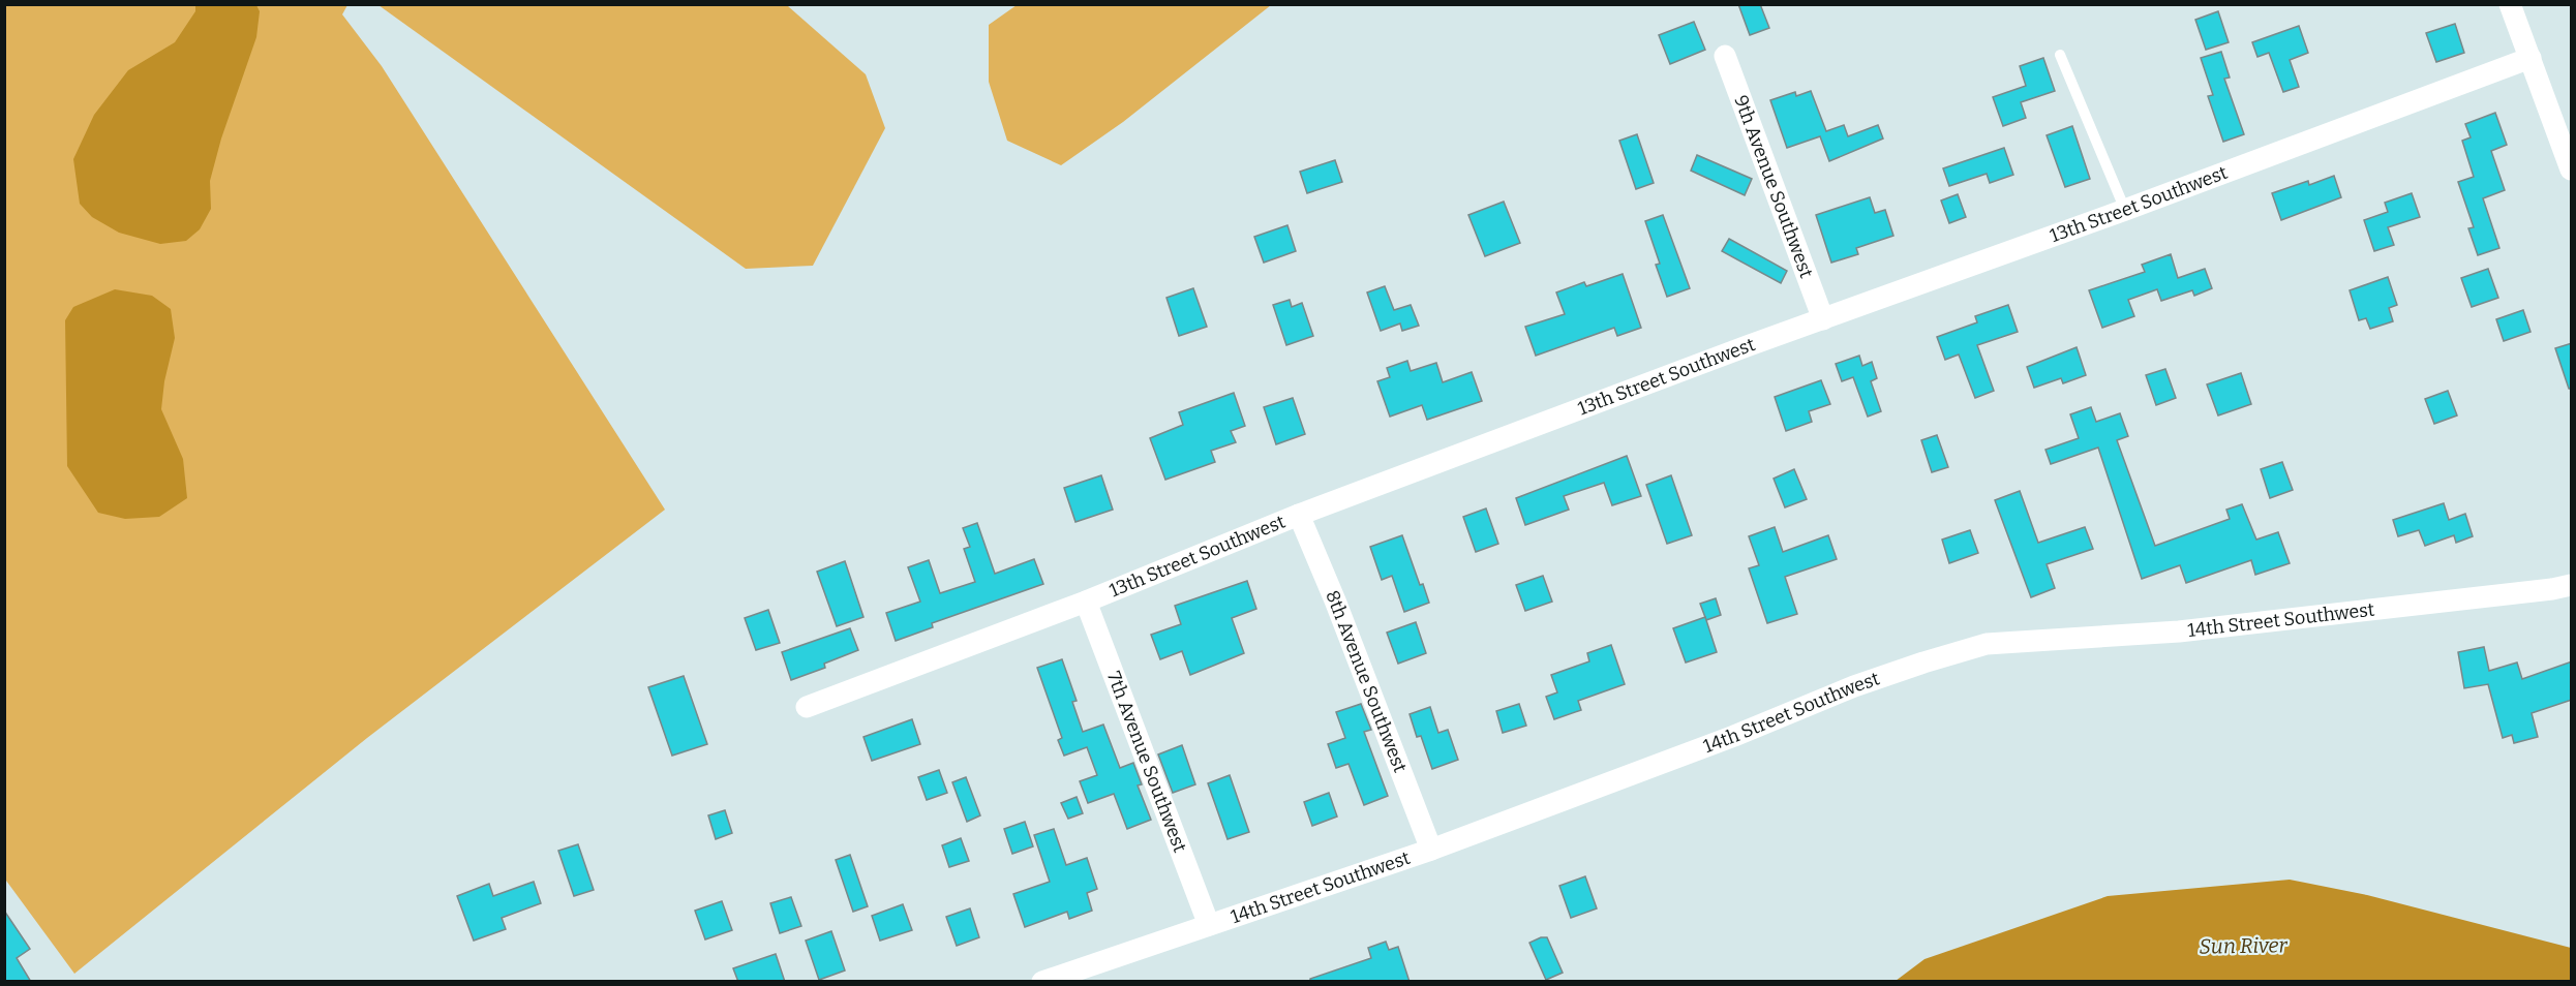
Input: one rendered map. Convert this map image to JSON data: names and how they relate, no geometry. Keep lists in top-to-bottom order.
{
  "streets": {
    "street": [
      "9th Avenue Southwest",
      "13th Street Southwest",
      "14th Street Southwest",
      "8th Avenue Southwest",
      "7th Avenue Southwest"
    ]
  },
  "crossings": [
    ["9th Avenue Southwest", "13th Street Southwest"],
    ["13th Street Southwest", "8th Avenue Southwest"],
    ["13th Street Southwest", "7th Avenue Southwest"],
    ["14th Street Southwest", "8th Avenue Southwest"],
    ["14th Street Southwest", "7th Avenue Southwest"]
  ],
  "water": ["Sun River"]
}
